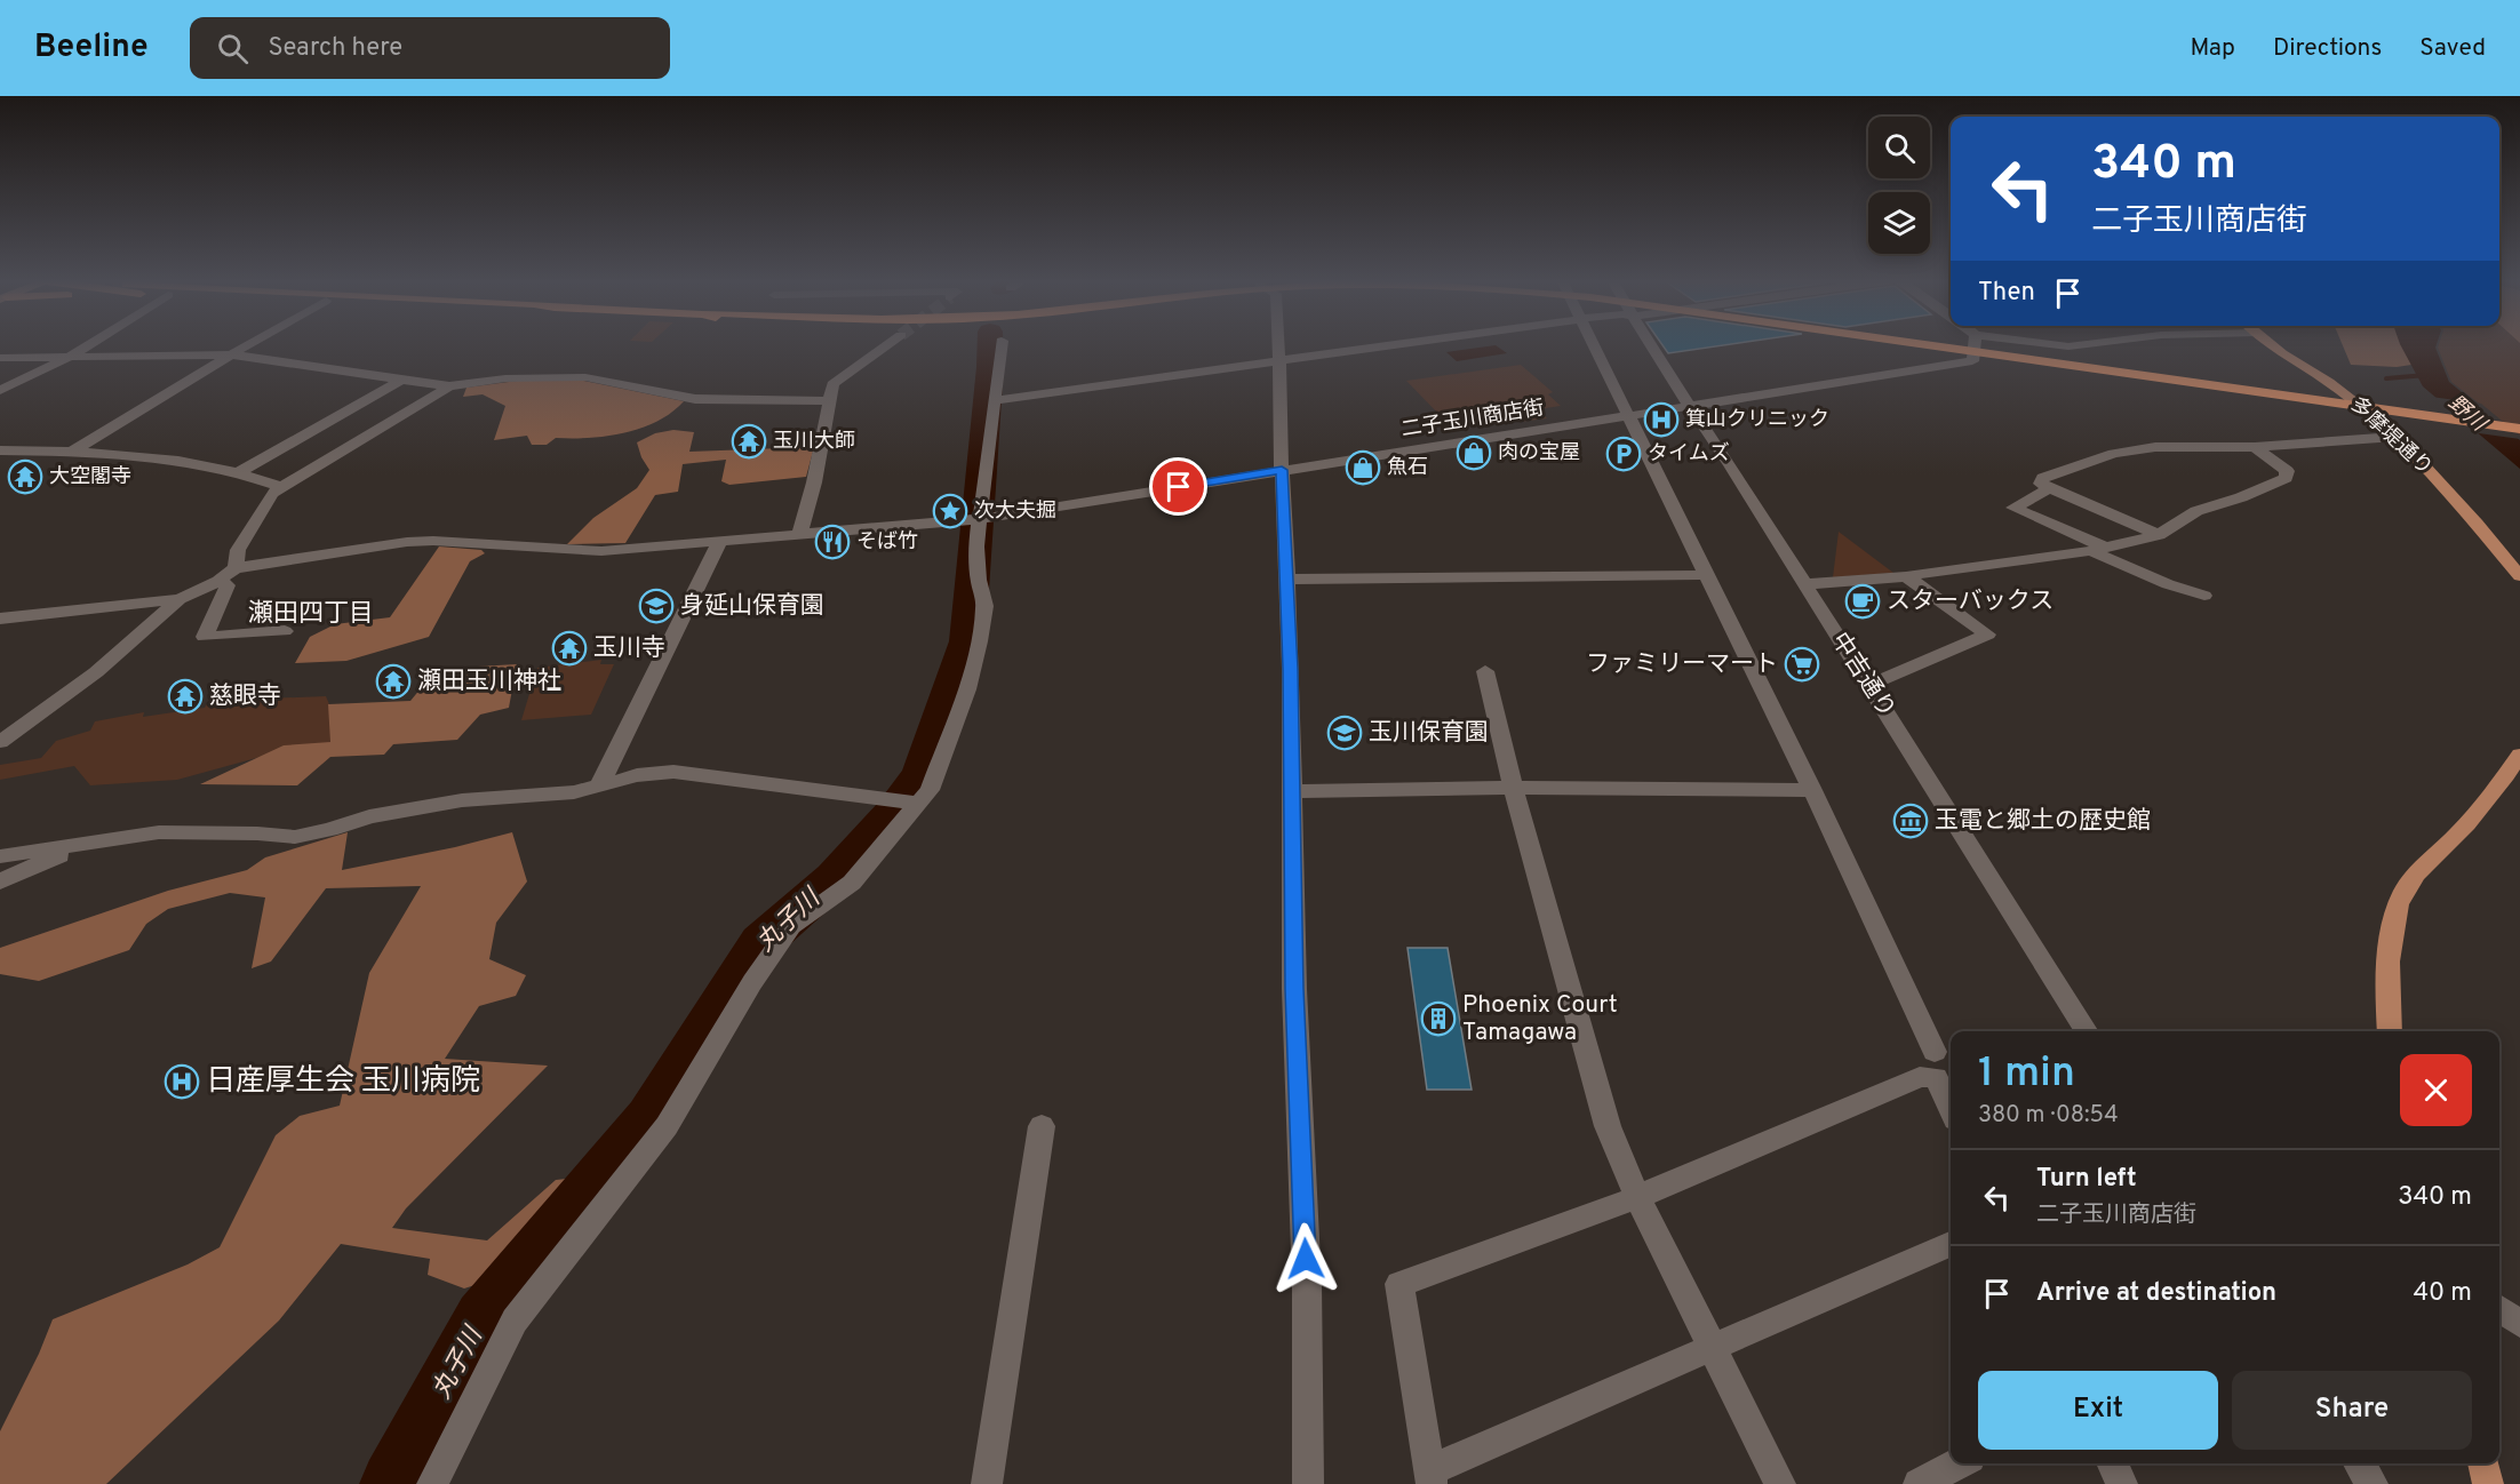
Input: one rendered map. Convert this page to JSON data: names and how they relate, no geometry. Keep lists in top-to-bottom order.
{
  "streets": {
    "main road": ["多摩堤通り"],
    "street": ["二子玉川商店街", "中吉通り"]
  },
  "crossings": [
    ["二子玉川商店街", "中吉通り"]
  ],
  "districts": ["瀬田四丁目"],
  "water": ["野川", "丸子川"],
  "places": {
    "hospital": ["箕山クリニック", "日産厚生会 玉川病院"],
    "temple": [
      "玉川大師",
      "大空閣寺",
      "玉川寺",
      "瀬田玉川神社",
      "慈眼寺"
    ],
    "shop": ["肉の宝屋", "魚石"],
    "parking": ["タイムズ"],
    "place": ["次大夫掘"],
    "restaurant": ["そば竹"],
    "cafe": ["スターバックス"],
    "school or university": ["身延山保育園", "玉川保育園"],
    "supermarket": ["ファミリーマート"],
    "museum": ["玉電と郷土の歴史館"],
    "building": ["Phoenix Court Tamagawa"]
  },
  "page": {
    "header": "Beeline",
    "search": "Search here",
    "nav": ["Map", "Directions", "Saved"],
    "turn": ["340 m", "二子玉川商店街"],
    "then": "Then",
    "heading": ["1 min", "380 m · 08:54"],
    "list": [
      {
        "name": "Turn left",
        "note": "二子玉川商店街",
        "value": "340 m"
      },
      {
        "name": "Arrive at destination",
        "value": "40 m"
      }
    ],
    "buttons": ["Exit", "Share"]
  }
}
